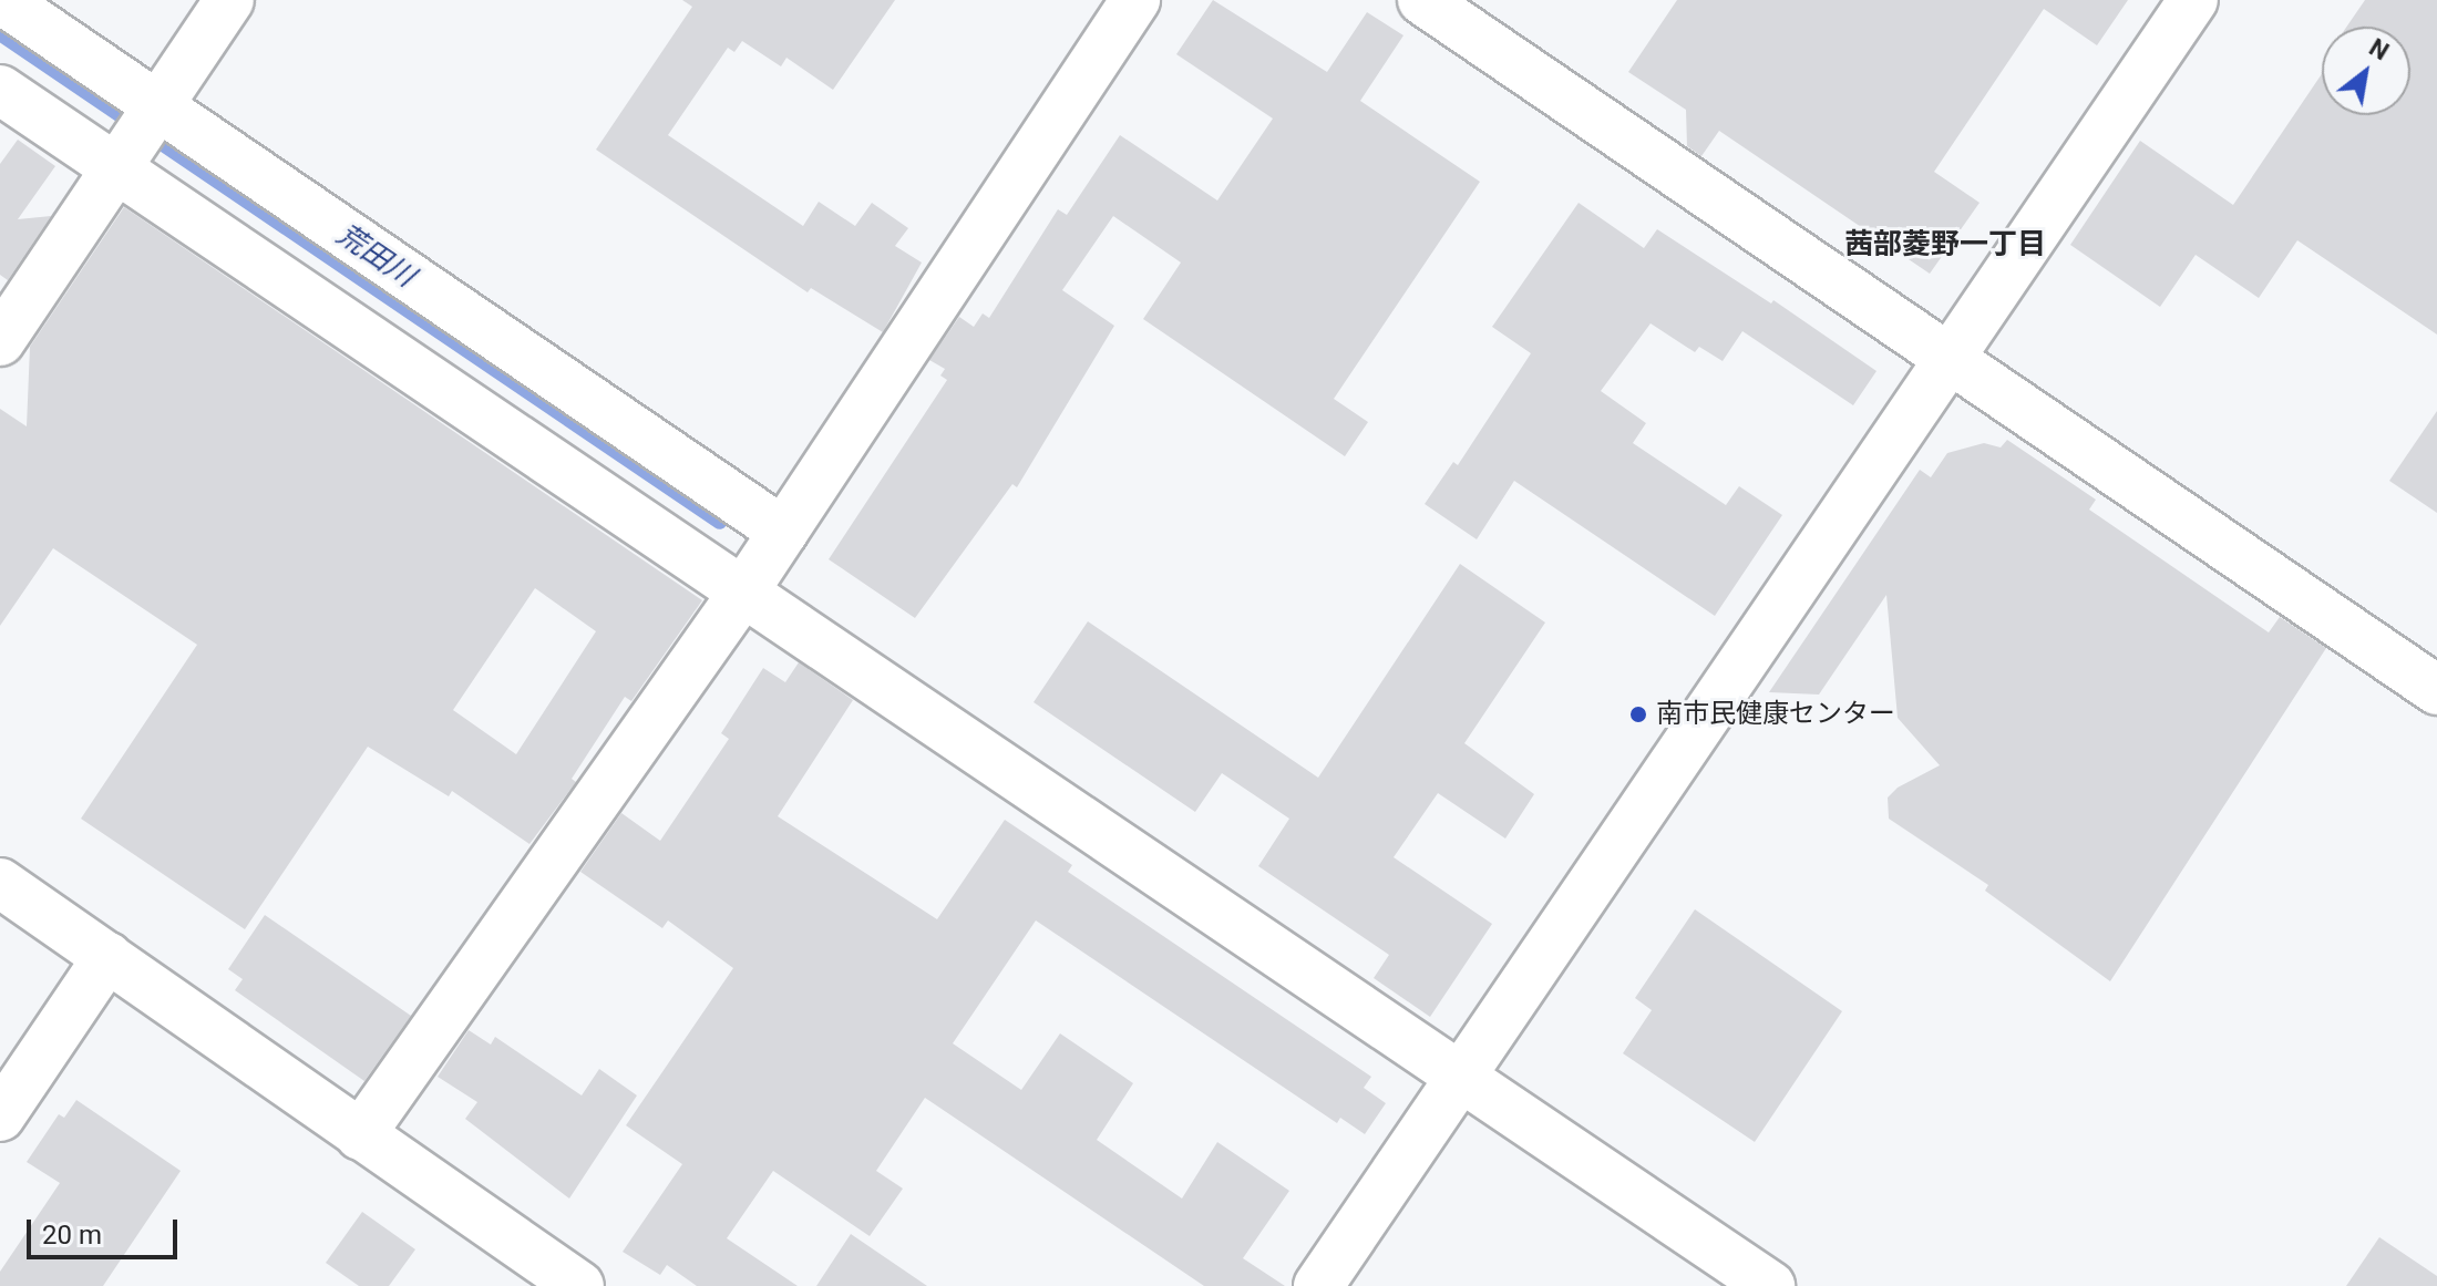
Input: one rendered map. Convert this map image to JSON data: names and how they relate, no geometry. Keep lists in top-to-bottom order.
{
  "districts": ["茜部菱野一丁目"],
  "water": ["荒田川"],
  "places": ["南市民健康センター"],
  "scale_bar": "20 m",
  "north": "top right"
}
